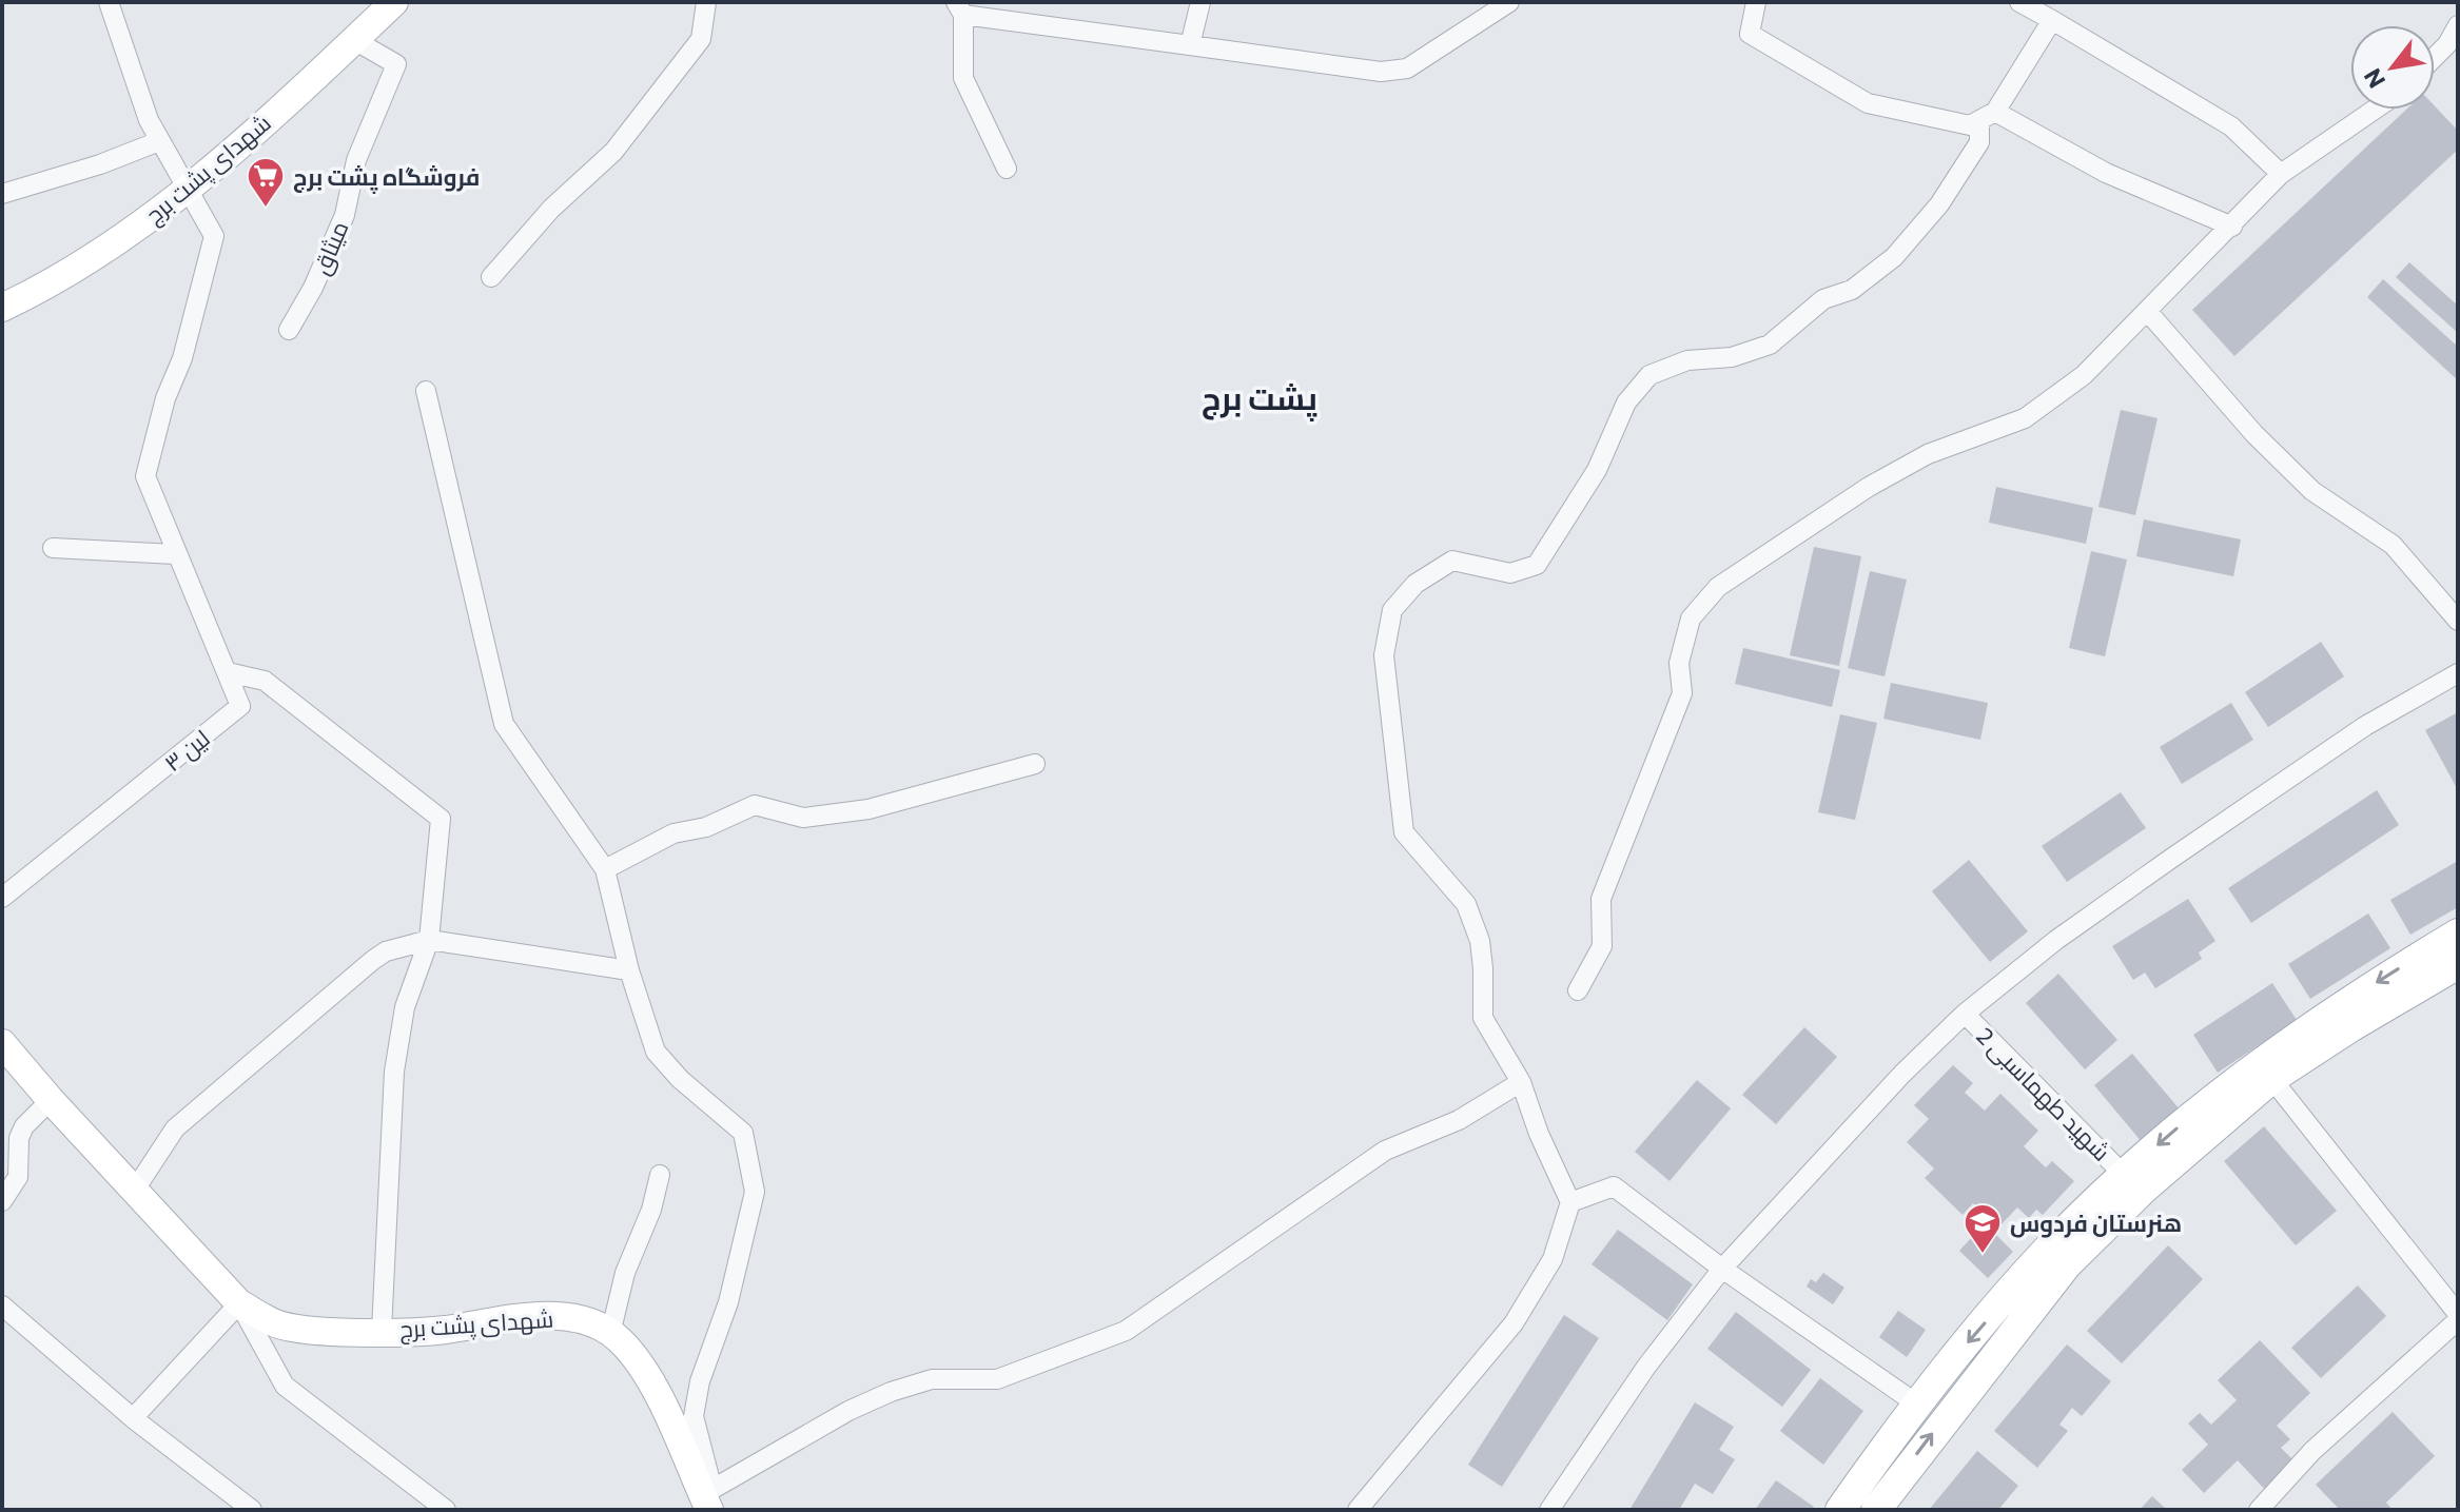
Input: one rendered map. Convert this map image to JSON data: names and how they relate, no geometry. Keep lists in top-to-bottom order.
{
  "streets": {
    "street": [
      "شهدای پشت برج",
      "میثاق",
      "لین ۳",
      "شهید طهماسبی 2"
    ]
  },
  "crossings": [
    ["شهدای پشت برج", "میثاق"],
    ["شهدای پشت برج", "لین ۳"]
  ],
  "districts": ["پشت برج"],
  "places": {
    "supermarket": ["فروشگاه پشت برج"],
    "school or university": ["هنرستان فردوس"]
  },
  "north": "bottom left"
}
